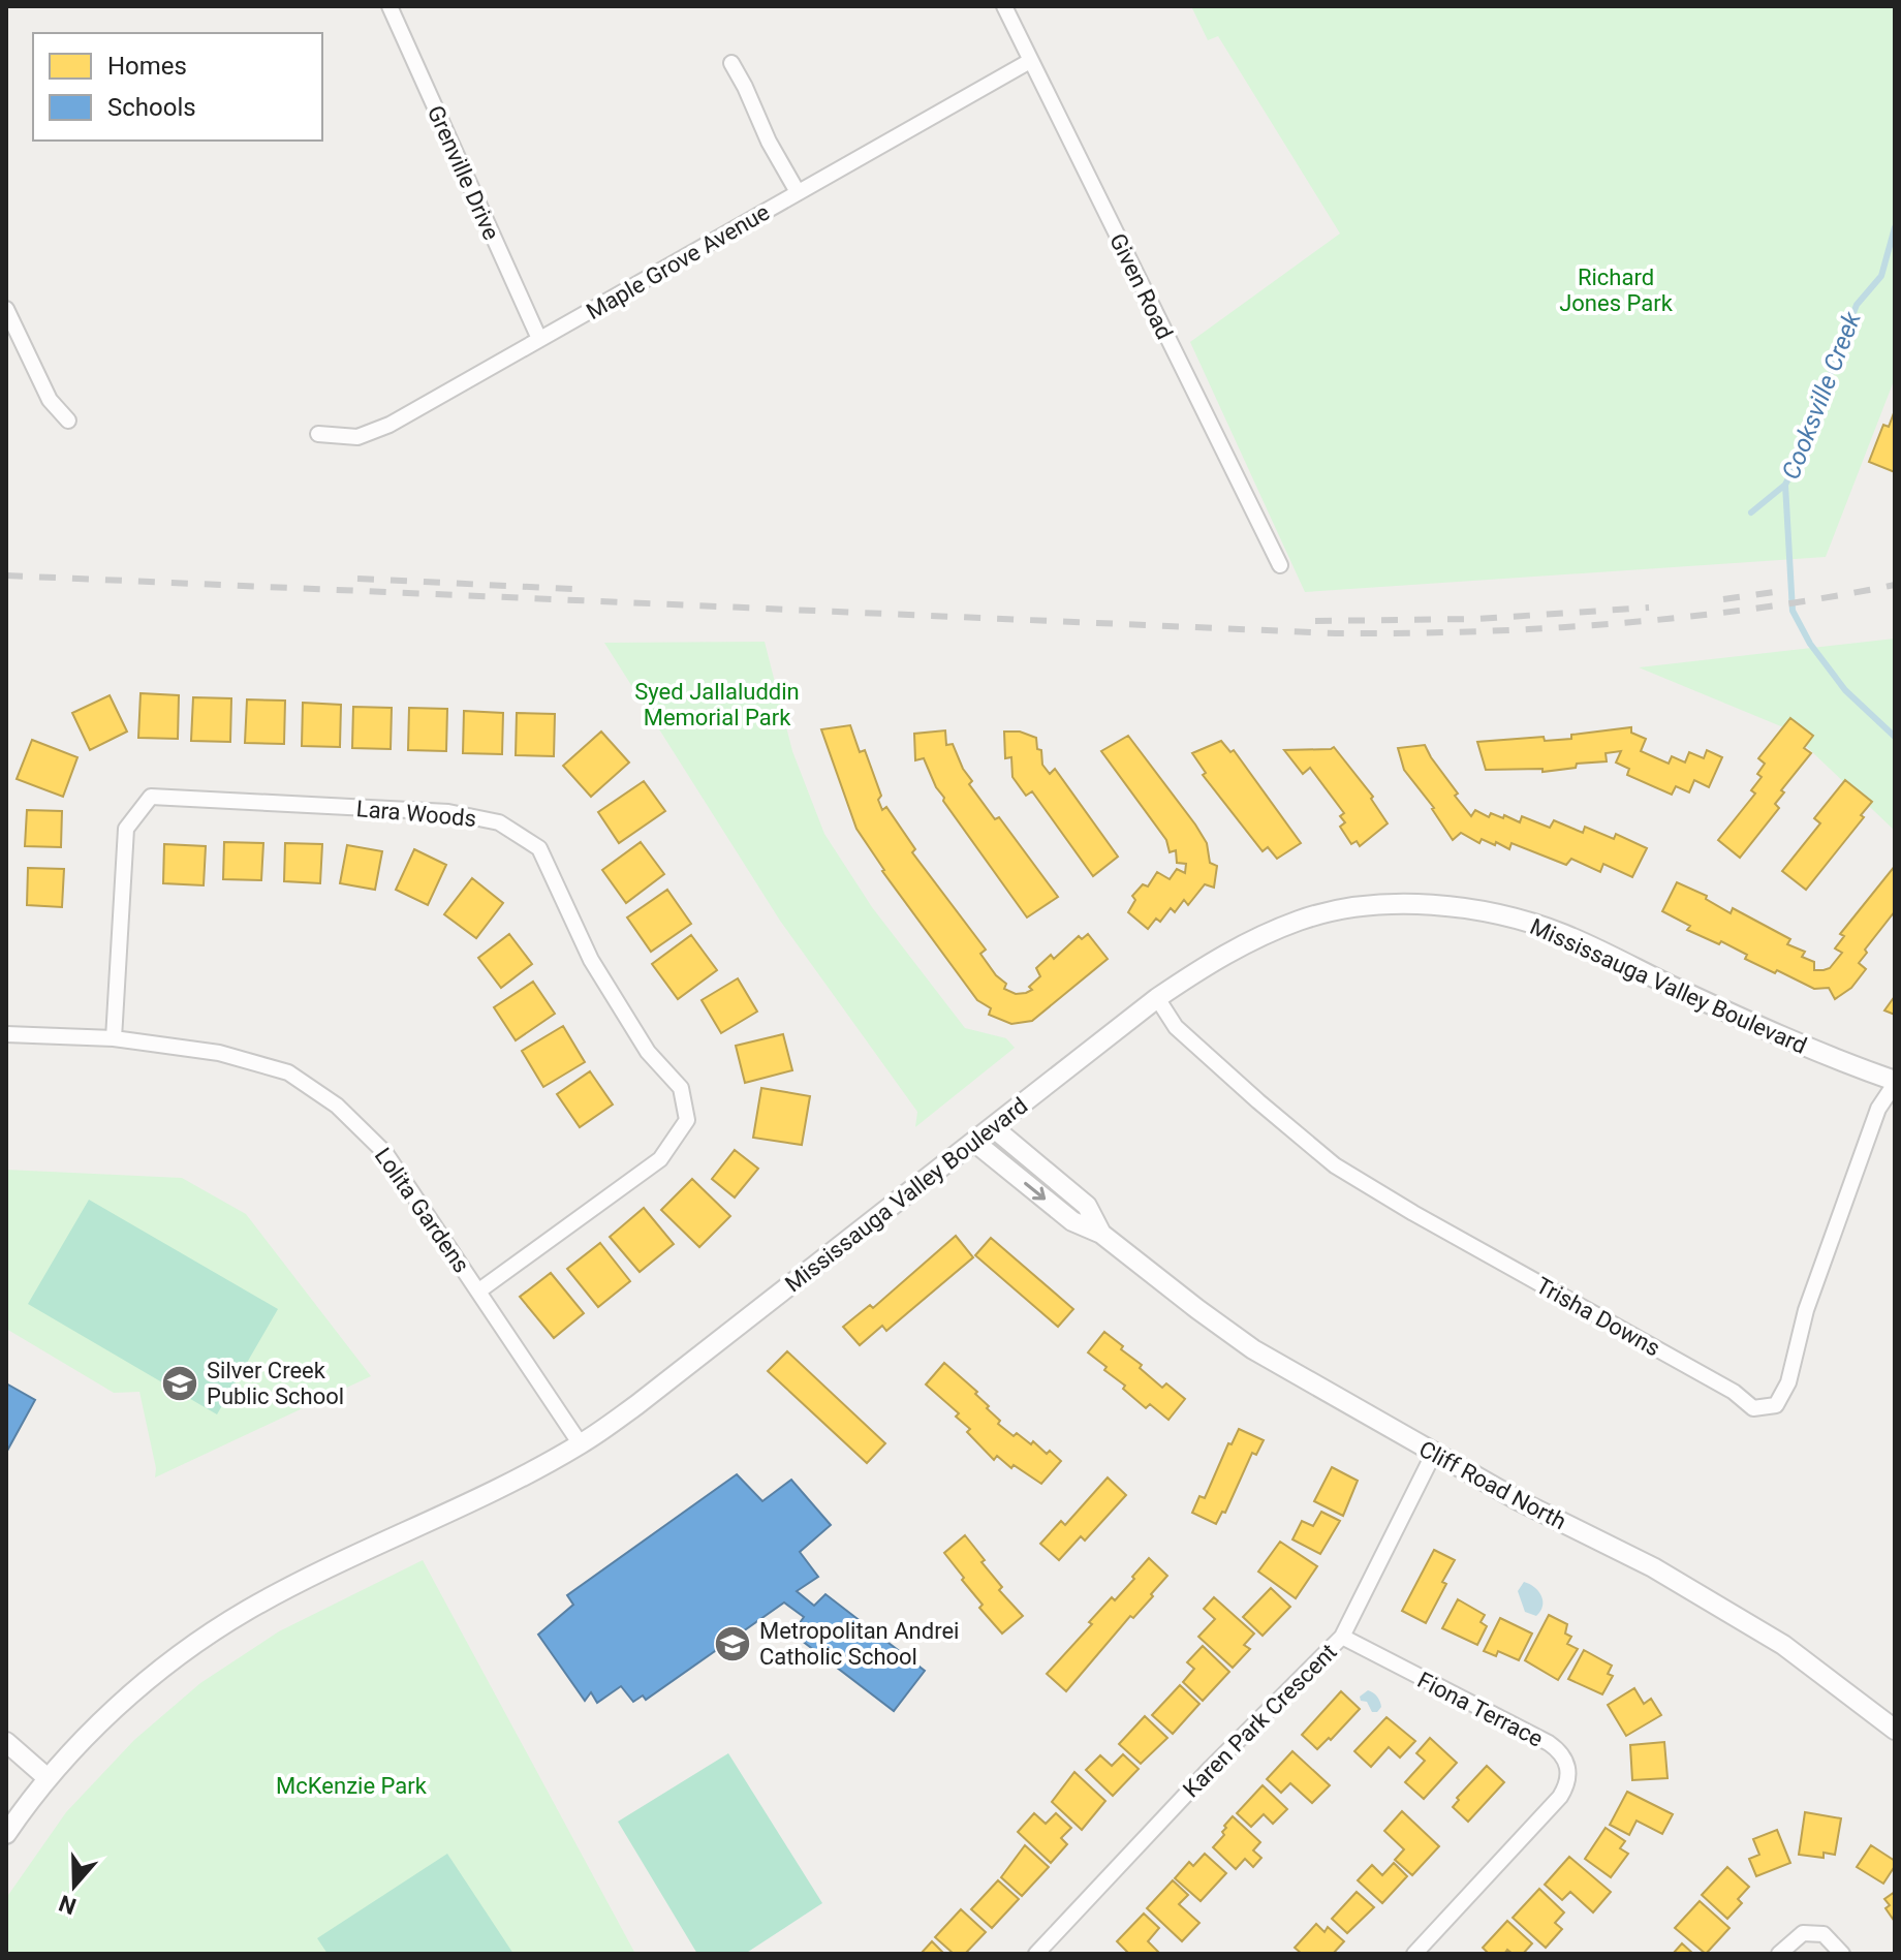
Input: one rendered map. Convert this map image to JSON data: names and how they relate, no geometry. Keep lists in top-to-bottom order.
{
  "streets": {
    "street": [
      "Grenville Drive",
      "Maple Grove Avenue",
      "Given Road",
      "Lara Woods",
      "Mississauga Valley Boulevard",
      "Lolita Gardens",
      "Trisha Downs",
      "Cliff Road North",
      "Fiona Terrace",
      "Karen Park Crescent"
    ]
  },
  "crossings": [
    ["Grenville Drive", "Maple Grove Avenue"],
    ["Maple Grove Avenue", "Given Road"],
    ["Lara Woods", "Lolita Gardens"],
    ["Mississauga Valley Boulevard", "Lolita Gardens"],
    ["Mississauga Valley Boulevard", "Trisha Downs"],
    ["Mississauga Valley Boulevard", "Cliff Road North"],
    ["Cliff Road North", "Karen Park Crescent"],
    ["Fiona Terrace", "Karen Park Crescent"]
  ],
  "water": ["Cooksville Creek"],
  "parks": ["Richard Jones Park", "Syed Jallaluddin Memorial Park", "McKenzie Park"],
  "places": {
    "school or university": ["Silver Creek Public School", "Metropolitan Andrei Catholic School"]
  },
  "legend": ["Homes", "Schools"],
  "north": "bottom"
}
